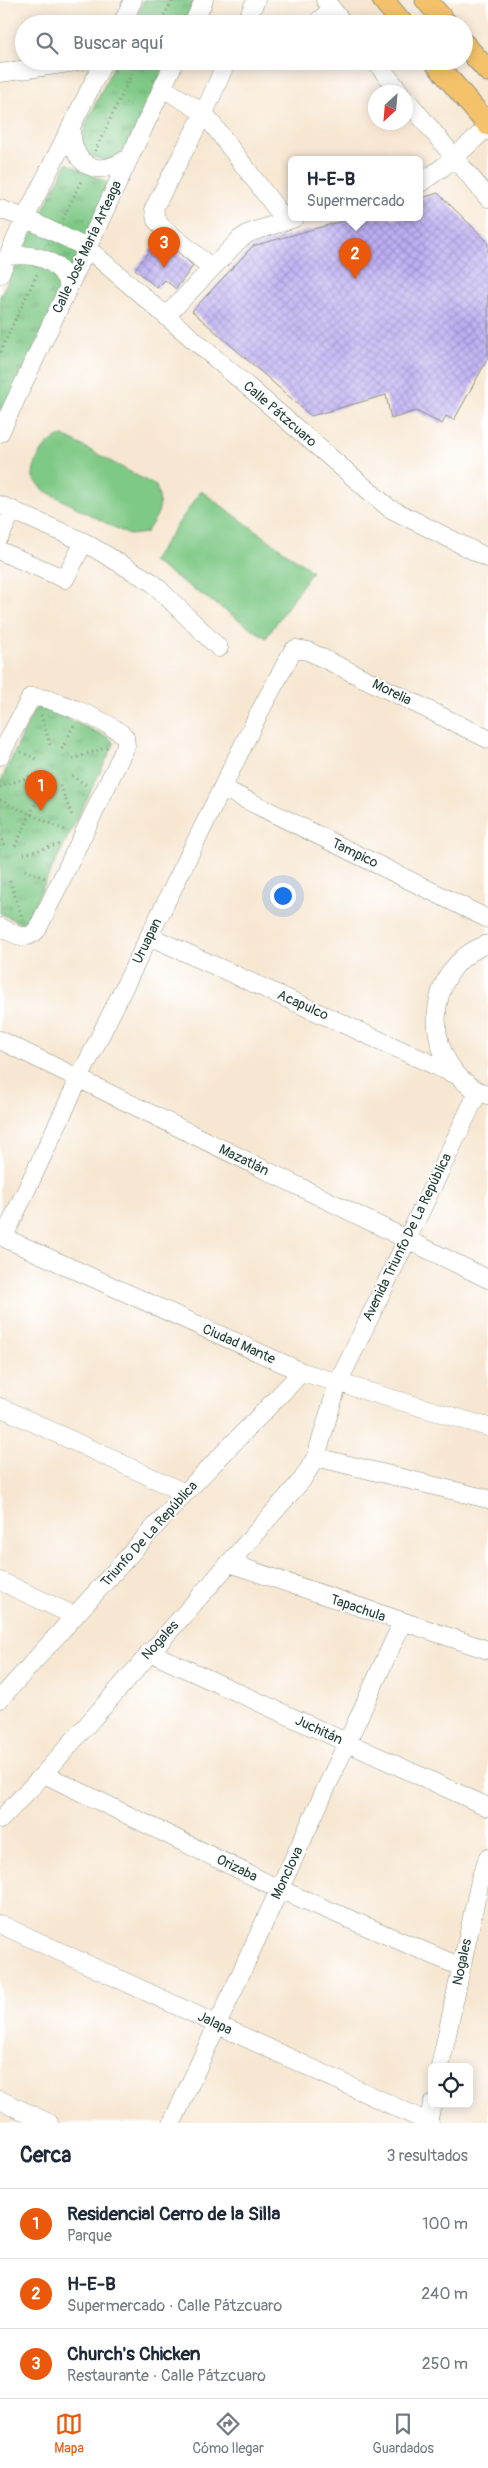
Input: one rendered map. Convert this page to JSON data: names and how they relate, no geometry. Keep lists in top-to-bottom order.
{
  "streets": {
    "street": [
      "Calle José María Arteaga",
      "Calle Pátzcuaro",
      "Morelia",
      "Tampico",
      "Uruapan",
      "Acapulco",
      "Mazatlán",
      "Avenida Triunfo De La República",
      "Ciudad Mante",
      "Triunfo De La República",
      "Tapachula",
      "Nogales",
      "Juchitán",
      "Orizaba",
      "Monclova",
      "Jalapa"
    ]
  },
  "crossings": [
    ["Calle José María Arteaga", "Calle Pátzcuaro"],
    ["Morelia", "Uruapan"],
    ["Tampico", "Uruapan"],
    ["Uruapan", "Acapulco"],
    ["Uruapan", "Mazatlán"],
    ["Uruapan", "Ciudad Mante"],
    ["Mazatlán", "Avenida Triunfo De La República"],
    ["Avenida Triunfo De La República", "Ciudad Mante"],
    ["Avenida Triunfo De La República", "Nogales"],
    ["Ciudad Mante", "Triunfo De La República"],
    ["Ciudad Mante", "Nogales"],
    ["Tapachula", "Nogales"],
    ["Tapachula", "Monclova"],
    ["Nogales", "Juchitán"],
    ["Nogales", "Orizaba"],
    ["Juchitán", "Monclova"],
    ["Orizaba", "Monclova"],
    ["Monclova", "Jalapa"]
  ],
  "north": "bottom left",
  "page": {
    "search": "Buscar aquí",
    "popup": ["H-E-B", "Supermercado"],
    "pins": ["3", "2", "1"],
    "heading": ["Cerca", "3 resultados"],
    "list": [
      {
        "mark": "1",
        "name": "Residencial Cerro de la Silla",
        "note": "Parque",
        "value": "100 m"
      },
      {
        "mark": "2",
        "name": "H-E-B",
        "note": "Supermercado · Calle Pátzcuaro",
        "value": "240 m"
      },
      {
        "mark": "3",
        "name": "Church's Chicken",
        "note": "Restaurante · Calle Pátzcuaro",
        "value": "250 m"
      }
    ],
    "nav": ["Mapa", "Cómo llegar", "Guardados"]
  }
}
